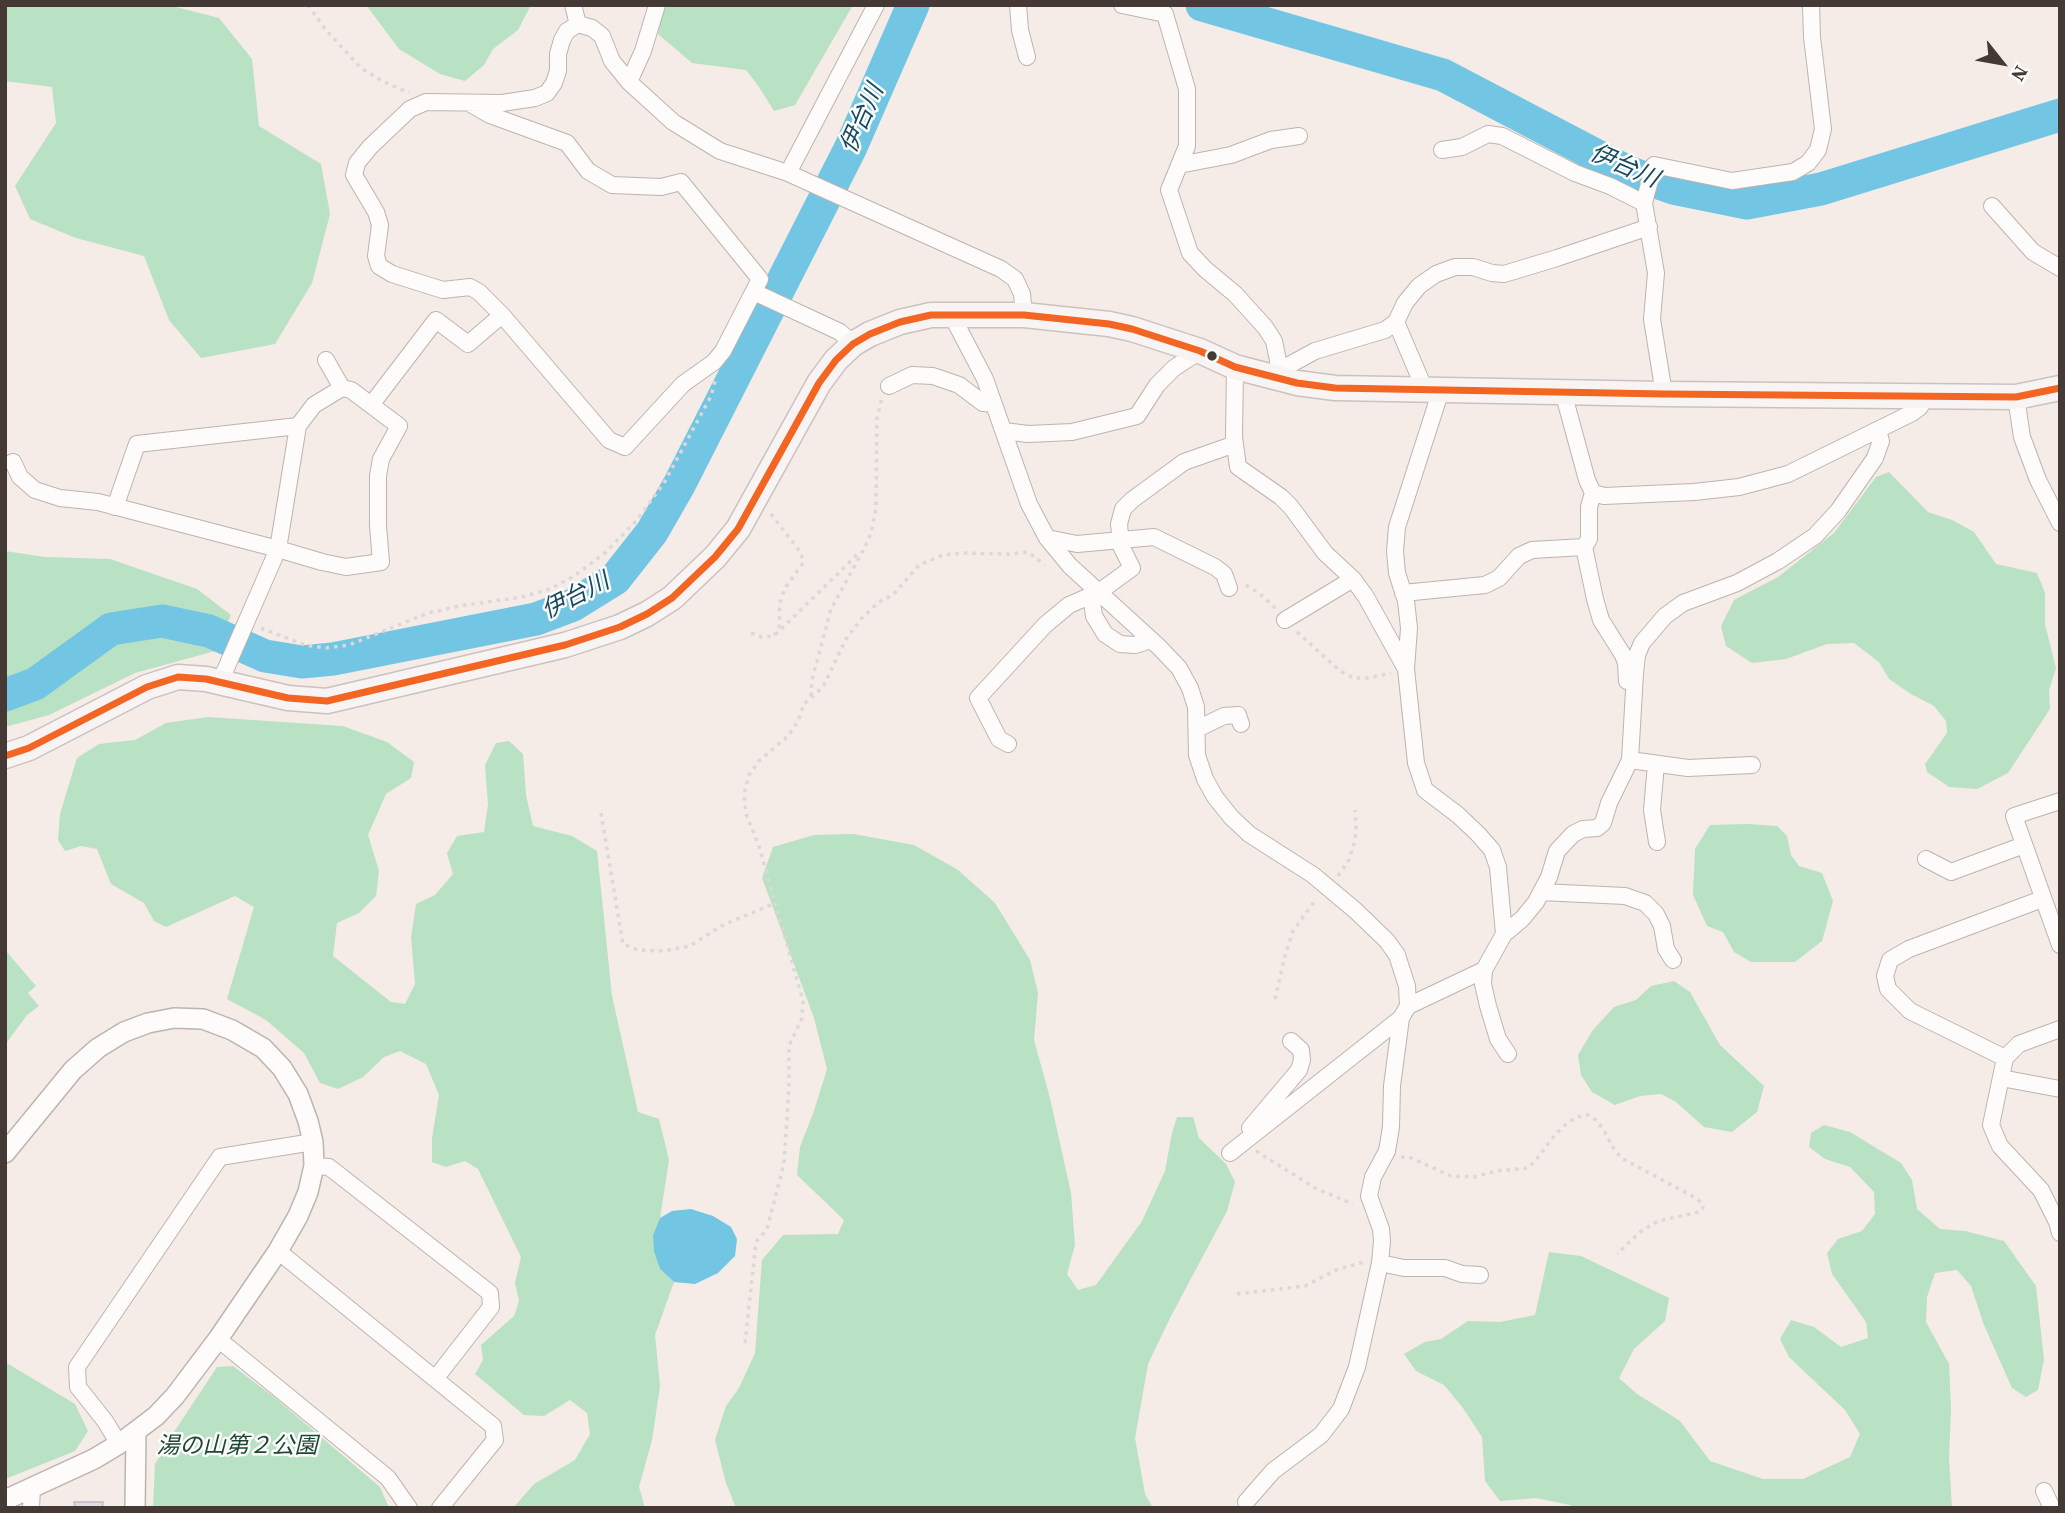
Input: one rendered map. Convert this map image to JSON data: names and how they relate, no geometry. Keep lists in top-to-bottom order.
{
  "water": ["伊台川"],
  "parks": ["湯の山第２公園"],
  "north": "bottom right"
}
